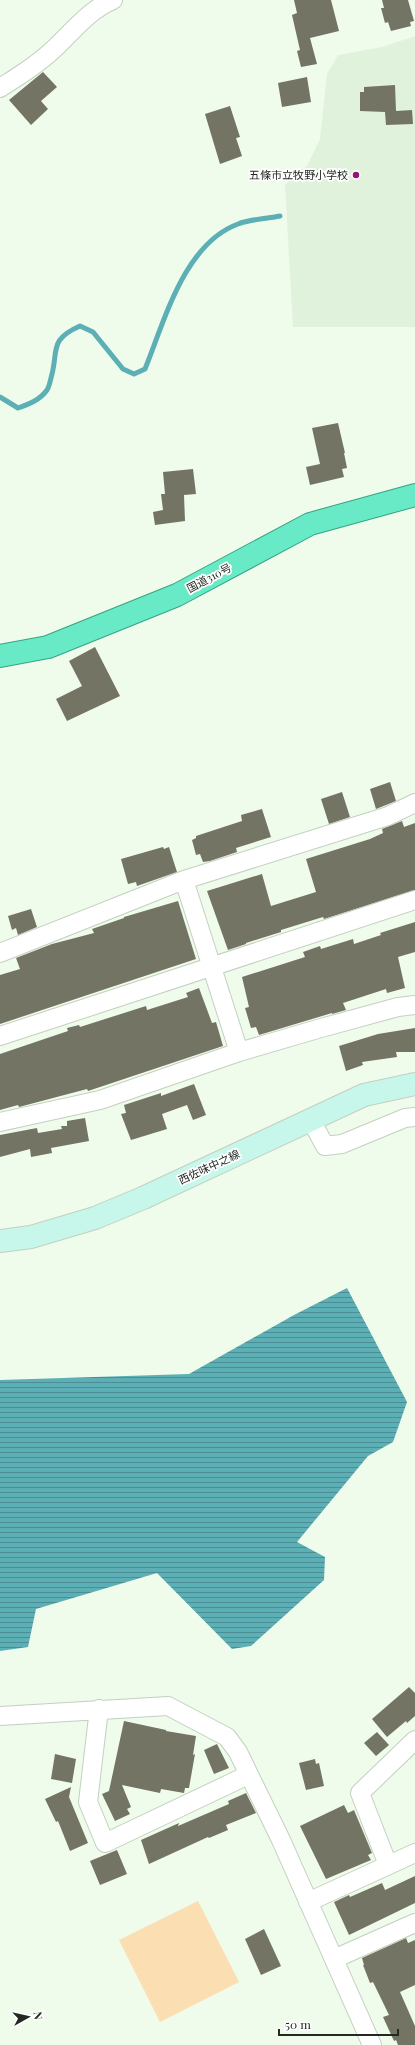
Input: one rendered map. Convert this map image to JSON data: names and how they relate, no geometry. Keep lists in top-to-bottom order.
{
  "streets": {
    "highway": ["国道310号"],
    "main road": ["西佐味中之線"]
  },
  "places": ["五條市立牧野小学校"],
  "scale_bar": "50 m",
  "north": "right"
}
